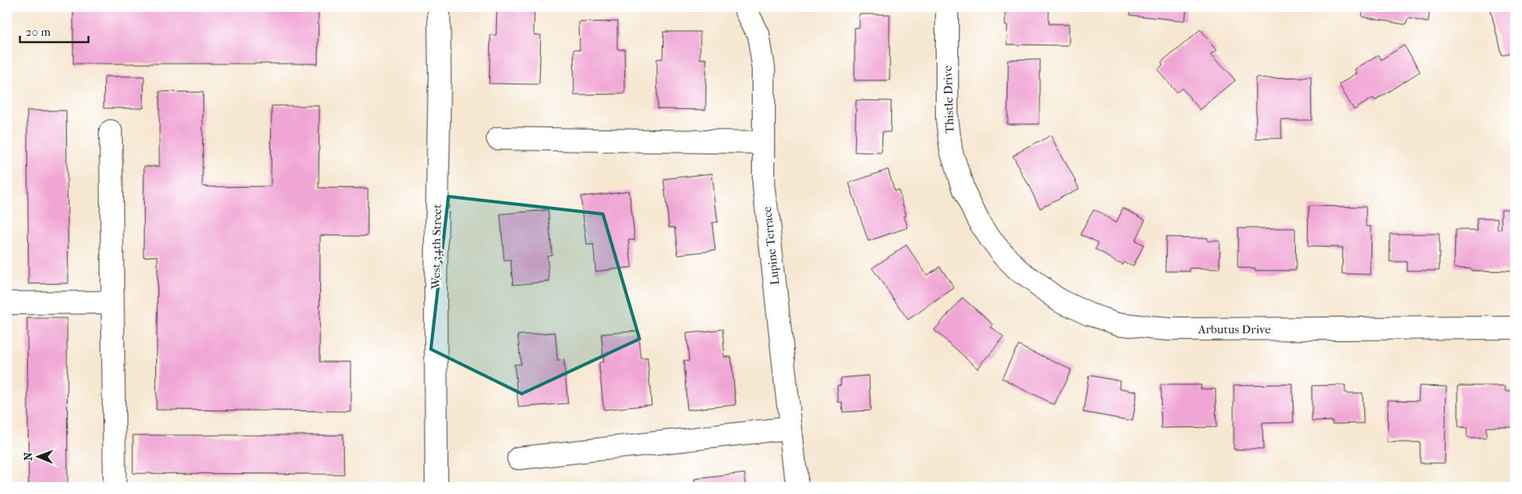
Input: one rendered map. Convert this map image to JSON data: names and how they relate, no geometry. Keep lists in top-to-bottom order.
{
  "streets": {
    "street": [
      "Thistle Drive",
      "Lupine Terrace",
      "West 34th Street",
      "Arbutus Drive"
    ]
  },
  "crossings": [
    ["Thistle Drive", "Arbutus Drive"]
  ],
  "scale_bar": "20 m",
  "north": "left"
}
